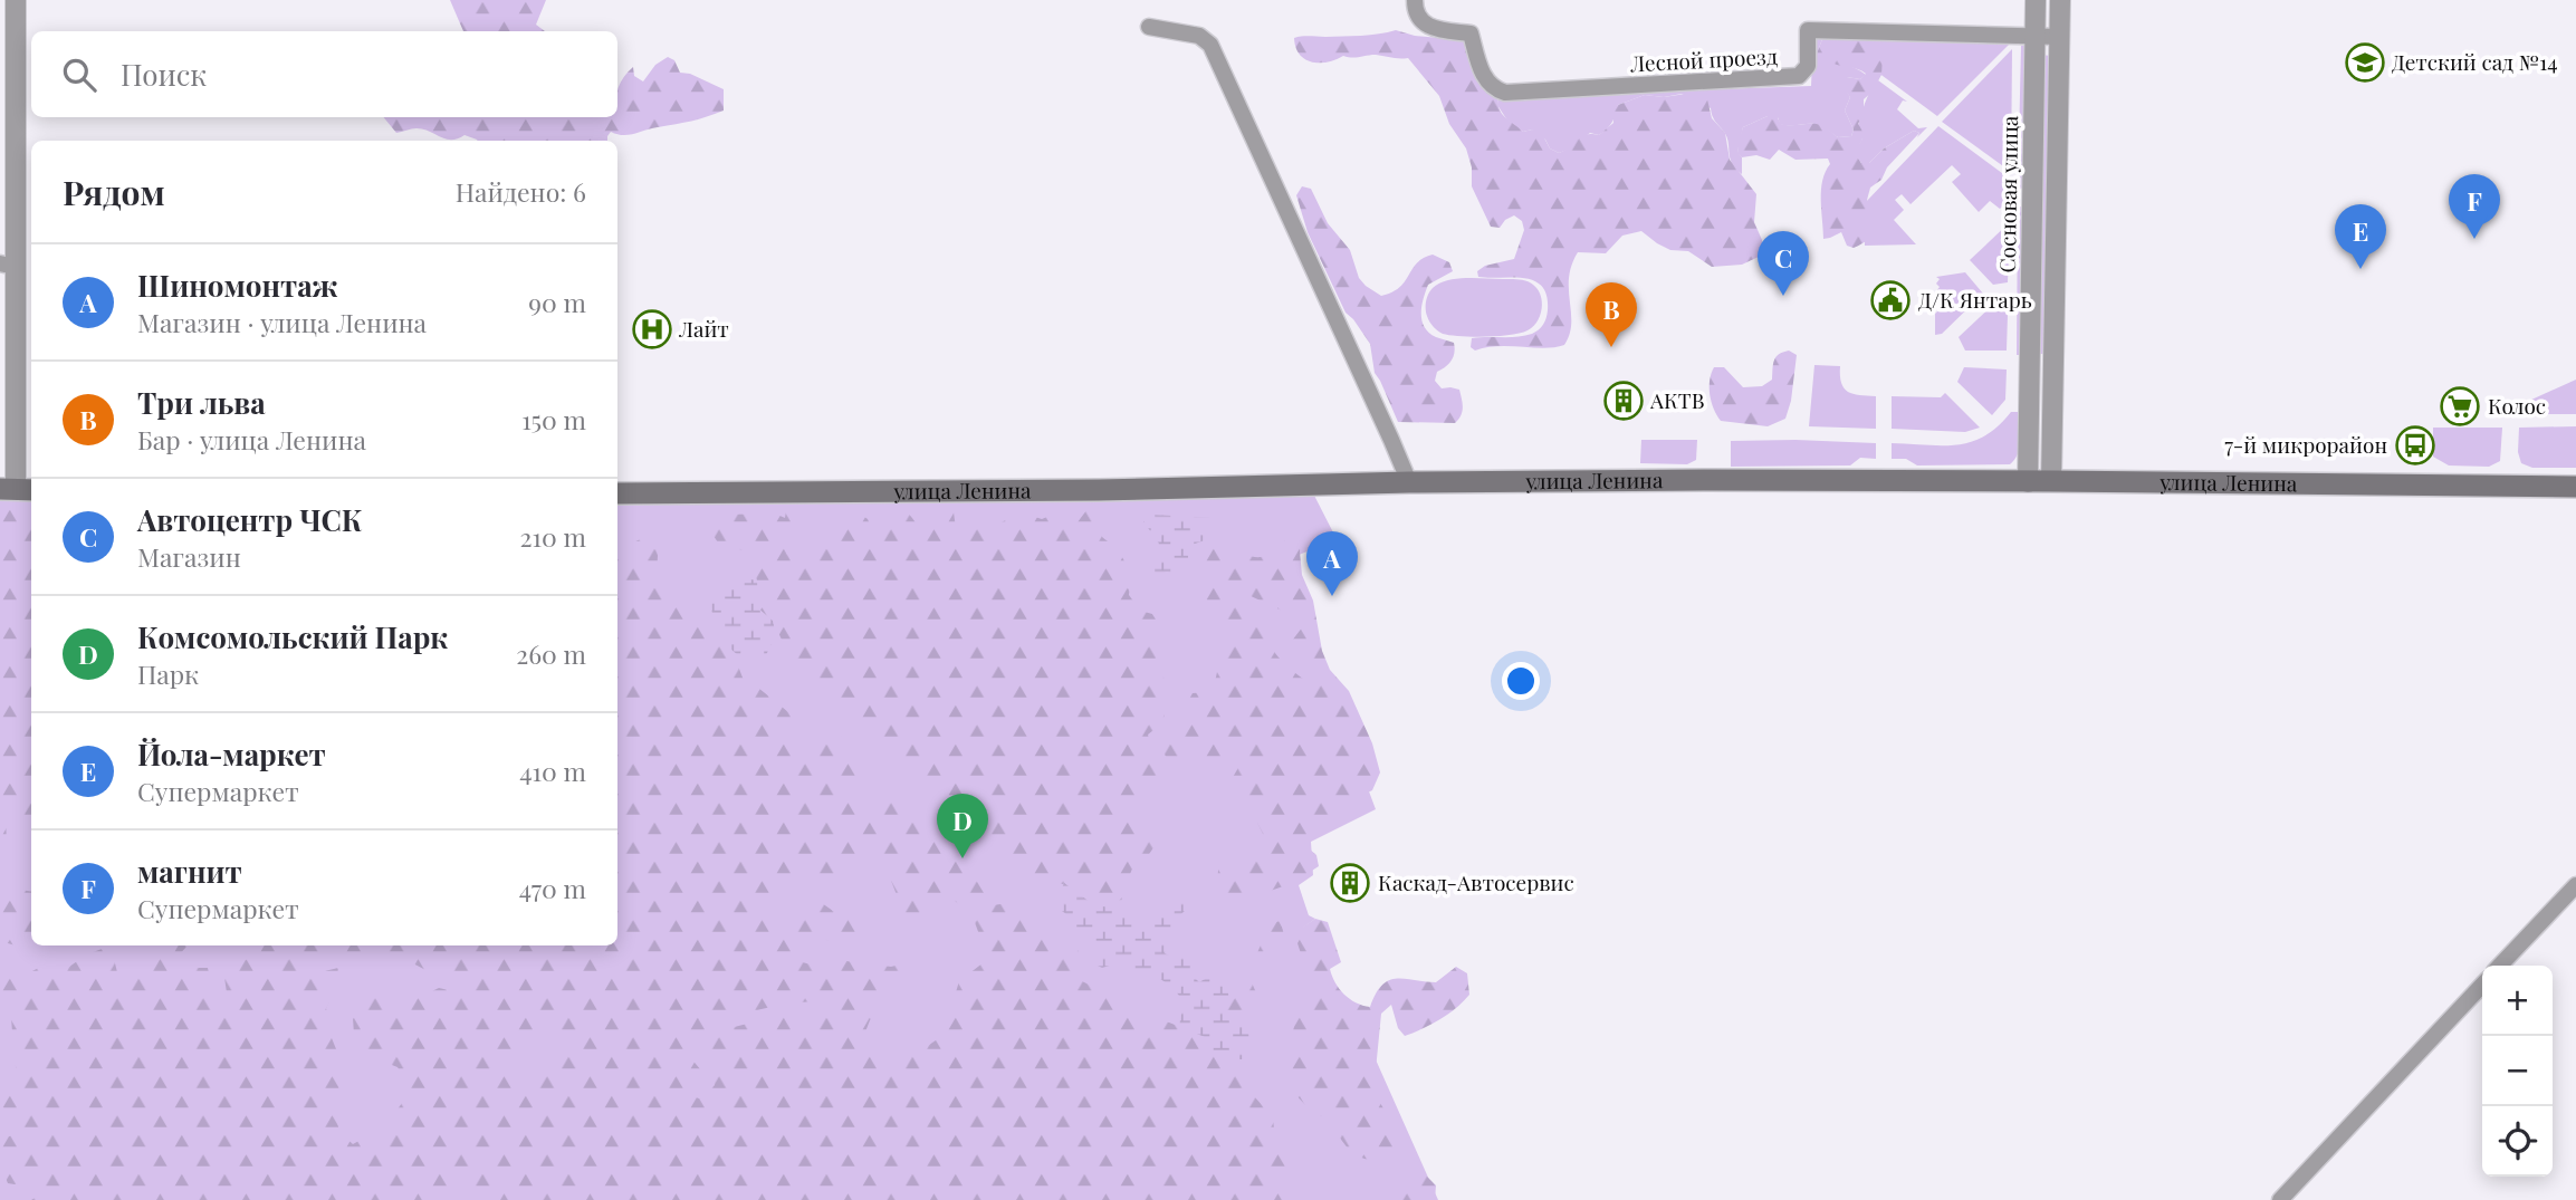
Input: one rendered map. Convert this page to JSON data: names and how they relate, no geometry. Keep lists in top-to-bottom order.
{
  "streets": {
    "main road": ["улица Ленина"],
    "street": ["Лесной проезд", "Сосновая улица"]
  },
  "crossings": [
    ["Лесной проезд", "Сосновая улица"],
    ["Сосновая улица", "улица Ленина"]
  ],
  "places": {
    "school or university": ["Детский сад №14"],
    "public building": ["Д/К Янтарь"],
    "hospital": ["Лайт"],
    "building": ["АКТВ", "Каскад-Автосервис"],
    "supermarket": ["Колос"],
    "bus stop": ["7-й микрорайон"]
  },
  "page": {
    "search": "Поиск",
    "heading": ["Рядом", "Найдено: 6"],
    "pins": [
      "F",
      "E",
      "C",
      "B",
      "A",
      "D"
    ],
    "list": [
      {
        "mark": "A",
        "name": "Шиномонтаж",
        "note": "Магазин · улица Ленина",
        "value": "90 m"
      },
      {
        "mark": "B",
        "name": "Три льва",
        "note": "Бар · улица Ленина",
        "value": "150 m"
      },
      {
        "mark": "C",
        "name": "Автоцентр ЧСК",
        "note": "Магазин",
        "value": "210 m"
      },
      {
        "mark": "D",
        "name": "Комсомольский Парк",
        "note": "Парк",
        "value": "260 m"
      },
      {
        "mark": "E",
        "name": "Йола-маркет",
        "note": "Супермаркет",
        "value": "410 m"
      },
      {
        "mark": "F",
        "name": "магнит",
        "note": "Супермаркет",
        "value": "470 m"
      }
    ],
    "map_buttons": ["+", "−"]
  }
}
